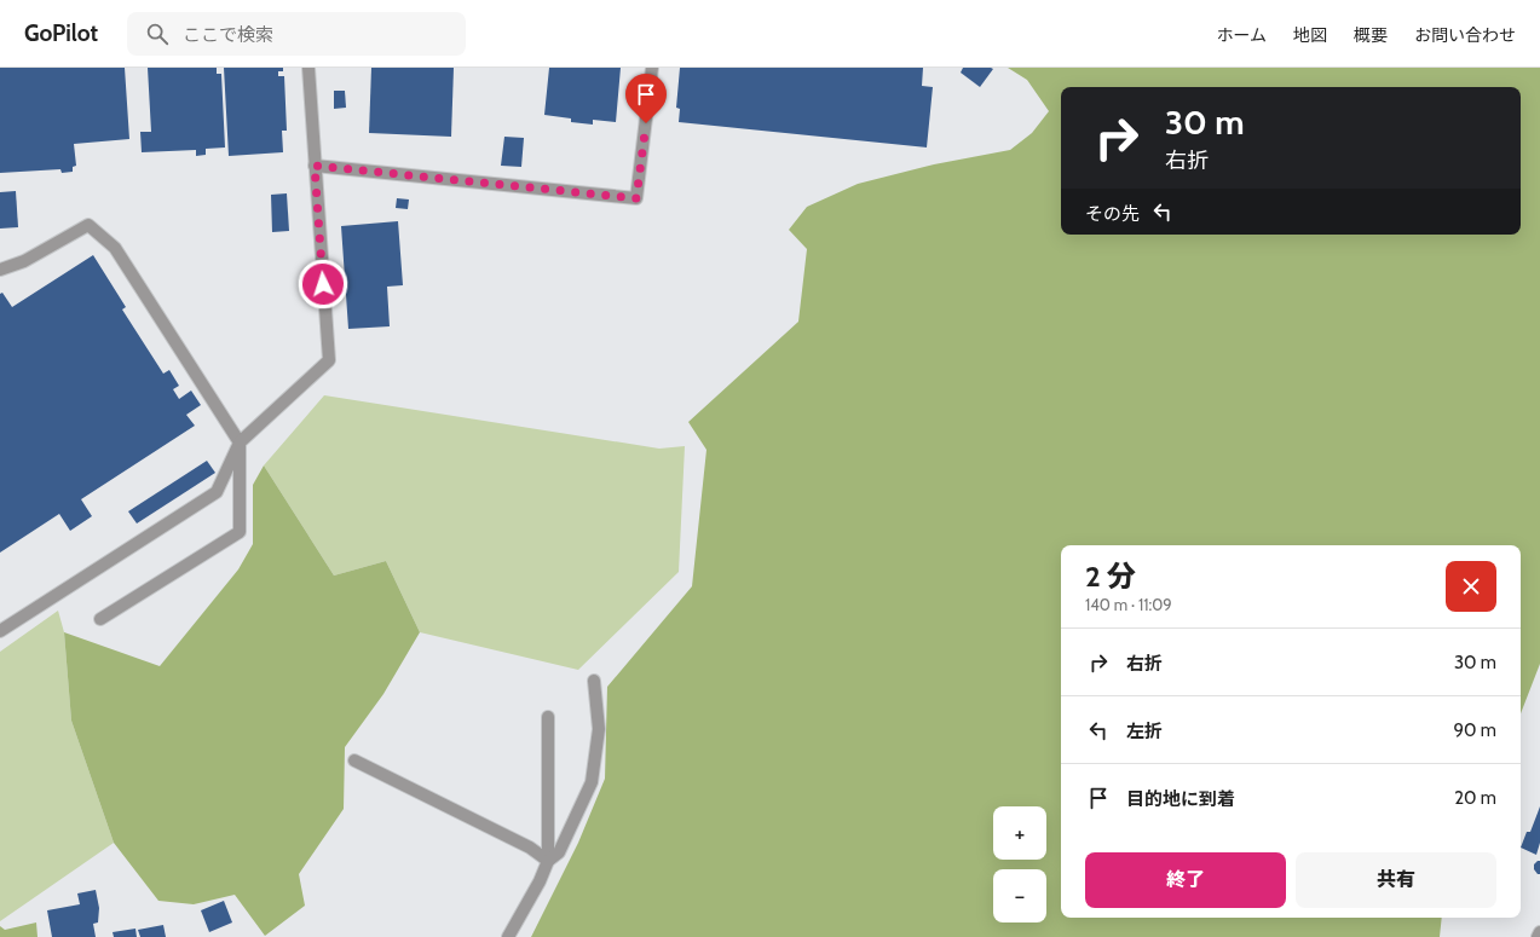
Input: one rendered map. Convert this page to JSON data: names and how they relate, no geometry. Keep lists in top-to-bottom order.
{
  "page": {
    "header": "GoPilot",
    "search": "ここで検索",
    "nav": [
      "ホーム",
      "地図",
      "概要",
      "お問い合わせ"
    ],
    "turn": ["30 m", "右折"],
    "then": "その先",
    "heading": ["2 分", "140 m · 11:09"],
    "list": [
      {
        "name": "右折",
        "value": "30 m"
      },
      {
        "name": "左折",
        "value": "90 m"
      },
      {
        "name": "目的地に到着",
        "value": "20 m"
      }
    ],
    "map_buttons": ["+", "−"],
    "buttons": ["終了", "共有"]
  }
}
